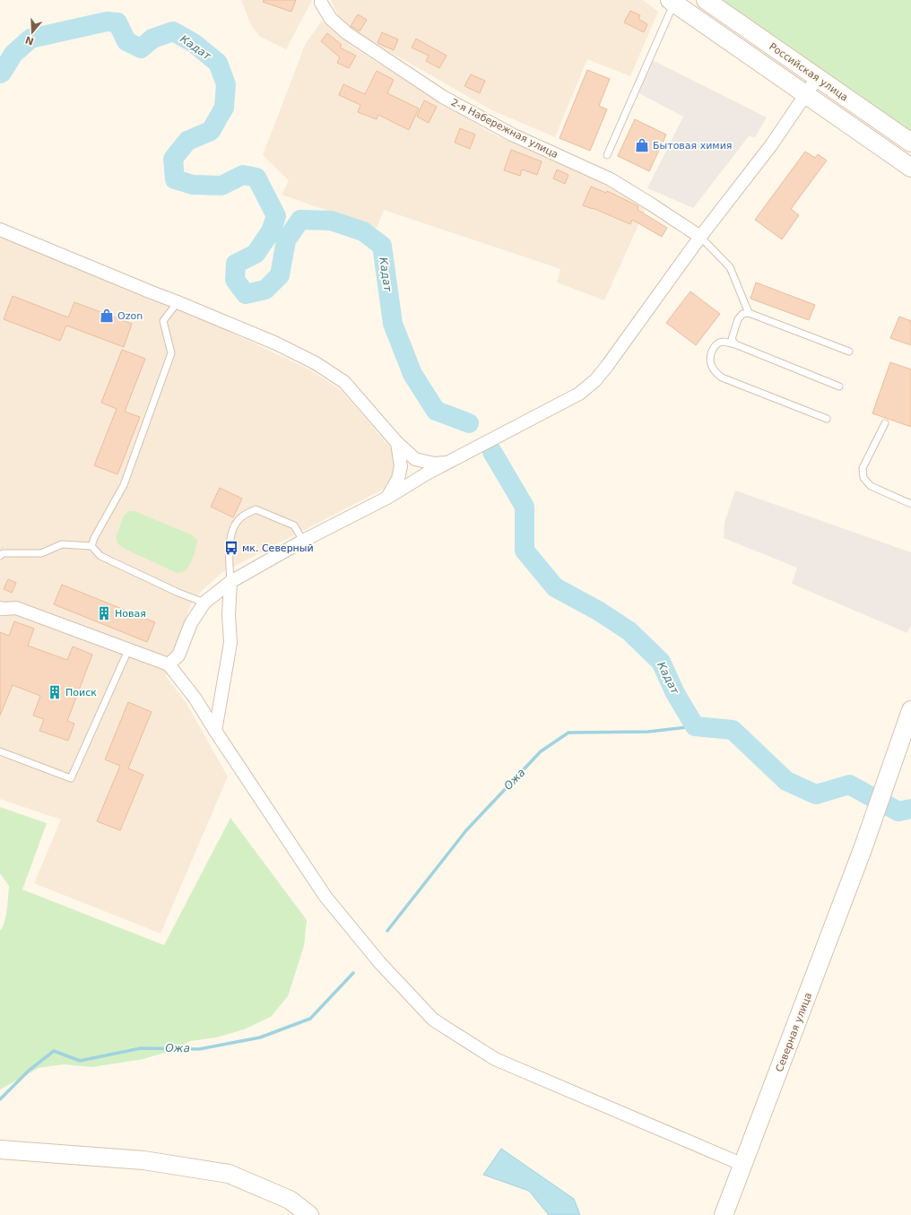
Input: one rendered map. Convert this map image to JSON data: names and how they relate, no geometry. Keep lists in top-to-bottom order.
{
  "streets": {
    "street": ["Российская улица", "2-я Набережная улица", "Северная улица"]
  },
  "water": ["Кадат", "Ожа"],
  "places": {
    "shop": ["Бытовая химия", "Ozon"],
    "bus stop": ["мк. Северный"],
    "building": ["Новая", "Поиск"]
  },
  "north": "bottom"
}
